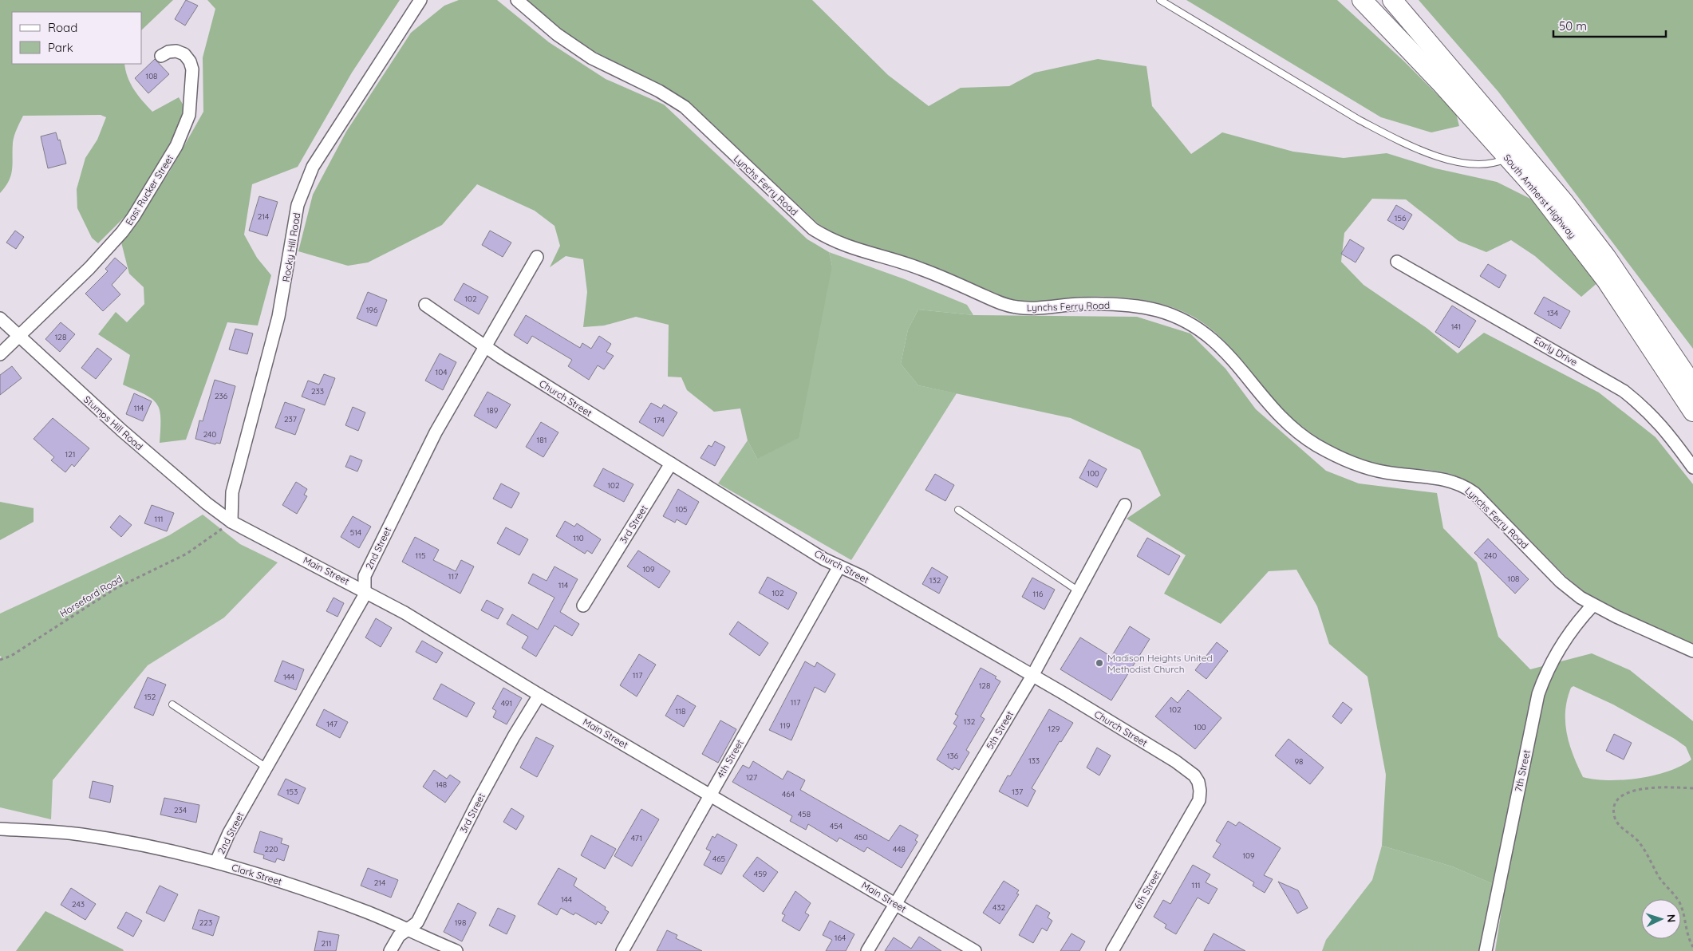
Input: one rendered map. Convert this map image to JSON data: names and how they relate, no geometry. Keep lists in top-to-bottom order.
{
  "streets": {
    "main road": ["South Amherst Highway"],
    "street": [
      "Lynchs Ferry Road",
      "East Rucker Street",
      "Rocky Hill Road",
      "Early Drive",
      "Church Street",
      "Stumps Hill Road",
      "3rd Street",
      "2nd Street",
      "Main Street",
      "5th Street",
      "4th Street",
      "7th Street",
      "Clark Street",
      "6th Street"
    ],
    "path": ["Horseford Road"]
  },
  "crossings": [
    ["Lynchs Ferry Road", "7th Street"],
    ["East Rucker Street", "Stumps Hill Road"],
    ["Rocky Hill Road", "Stumps Hill Road"],
    ["Rocky Hill Road", "Main Street"],
    ["Rocky Hill Road", "Horseford Road"],
    ["Church Street", "3rd Street"],
    ["Church Street", "2nd Street"],
    ["Church Street", "5th Street"],
    ["Church Street", "4th Street"],
    ["Church Street", "6th Street"],
    ["Stumps Hill Road", "Main Street"],
    ["Stumps Hill Road", "Horseford Road"],
    ["3rd Street", "Main Street"],
    ["3rd Street", "Clark Street"],
    ["2nd Street", "Main Street"],
    ["2nd Street", "Clark Street"],
    ["Main Street", "Horseford Road"],
    ["Main Street", "5th Street"],
    ["Main Street", "4th Street"]
  ],
  "places": ["Madison Heights United Methodist Church"],
  "house_numbers": [
    "108",
    "214",
    "156",
    "102",
    "196",
    "134",
    "141",
    "128",
    "104",
    "233",
    "236",
    "114",
    "189",
    "237",
    "174",
    "240",
    "181",
    "121",
    "100",
    "102",
    "105",
    "111",
    "514",
    "110",
    "115",
    "240",
    "109",
    "117",
    "108",
    "132",
    "114",
    "102",
    "116",
    "117",
    "144",
    "128",
    "152",
    "117",
    "491",
    "102",
    "118",
    "132",
    "147",
    "119",
    "100",
    "129",
    "136",
    "133",
    "98",
    "127",
    "148",
    "153",
    "137",
    "464",
    "234",
    "458",
    "454",
    "450",
    "471",
    "220",
    "448",
    "109",
    "465",
    "459",
    "214",
    "111",
    "144",
    "243",
    "432",
    "223",
    "198",
    "164",
    "211"
  ],
  "legend": ["Road", "Park"],
  "scale_bar": "50 m",
  "north": "right"
}
